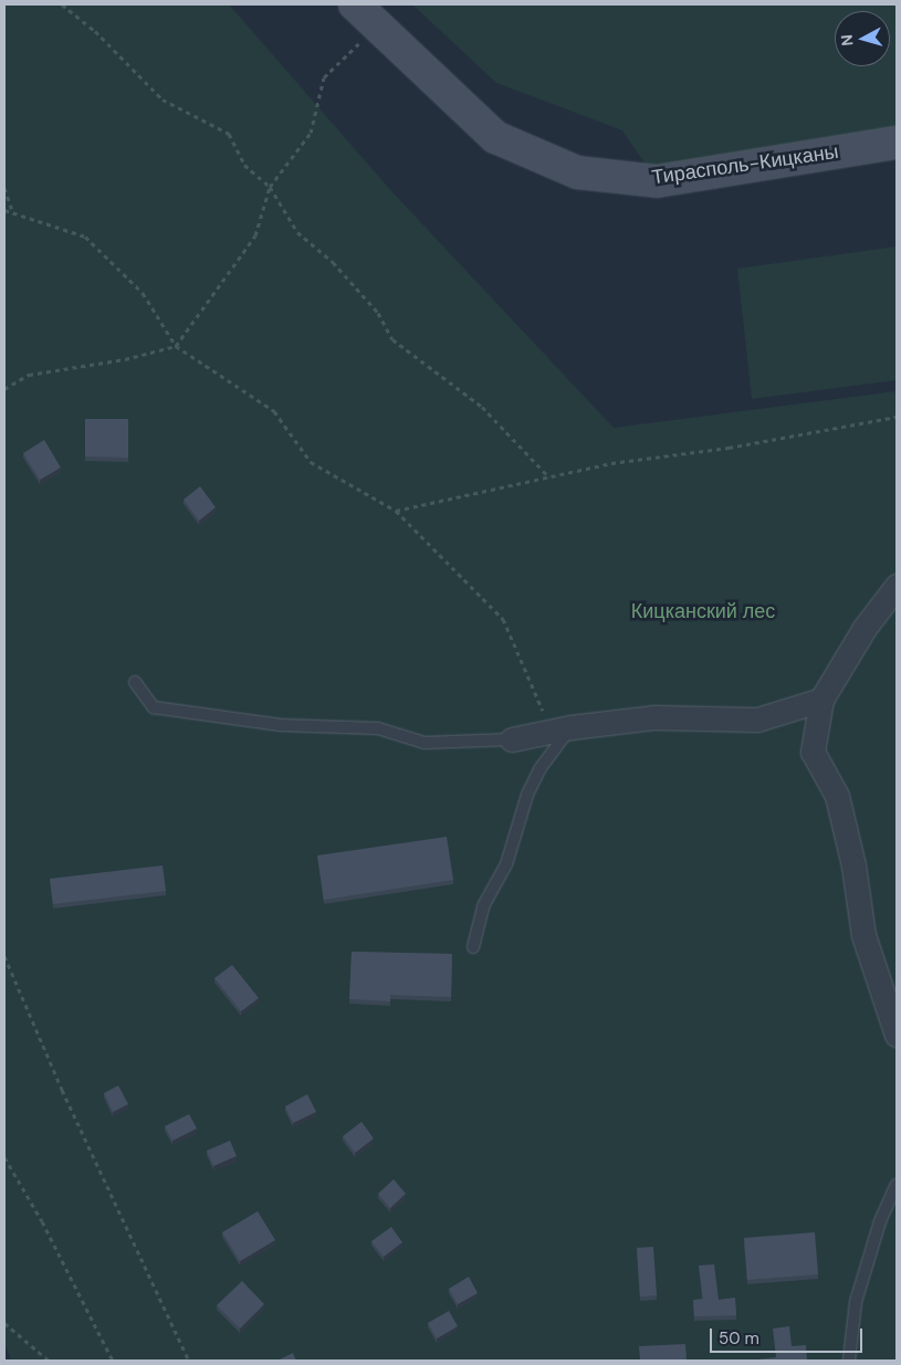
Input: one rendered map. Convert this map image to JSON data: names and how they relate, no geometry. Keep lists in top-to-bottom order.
{
  "streets": {
    "street": ["Тирасполь-Кицканы"]
  },
  "parks": ["Кицканский лес"],
  "scale_bar": "50 m",
  "north": "left"
}
